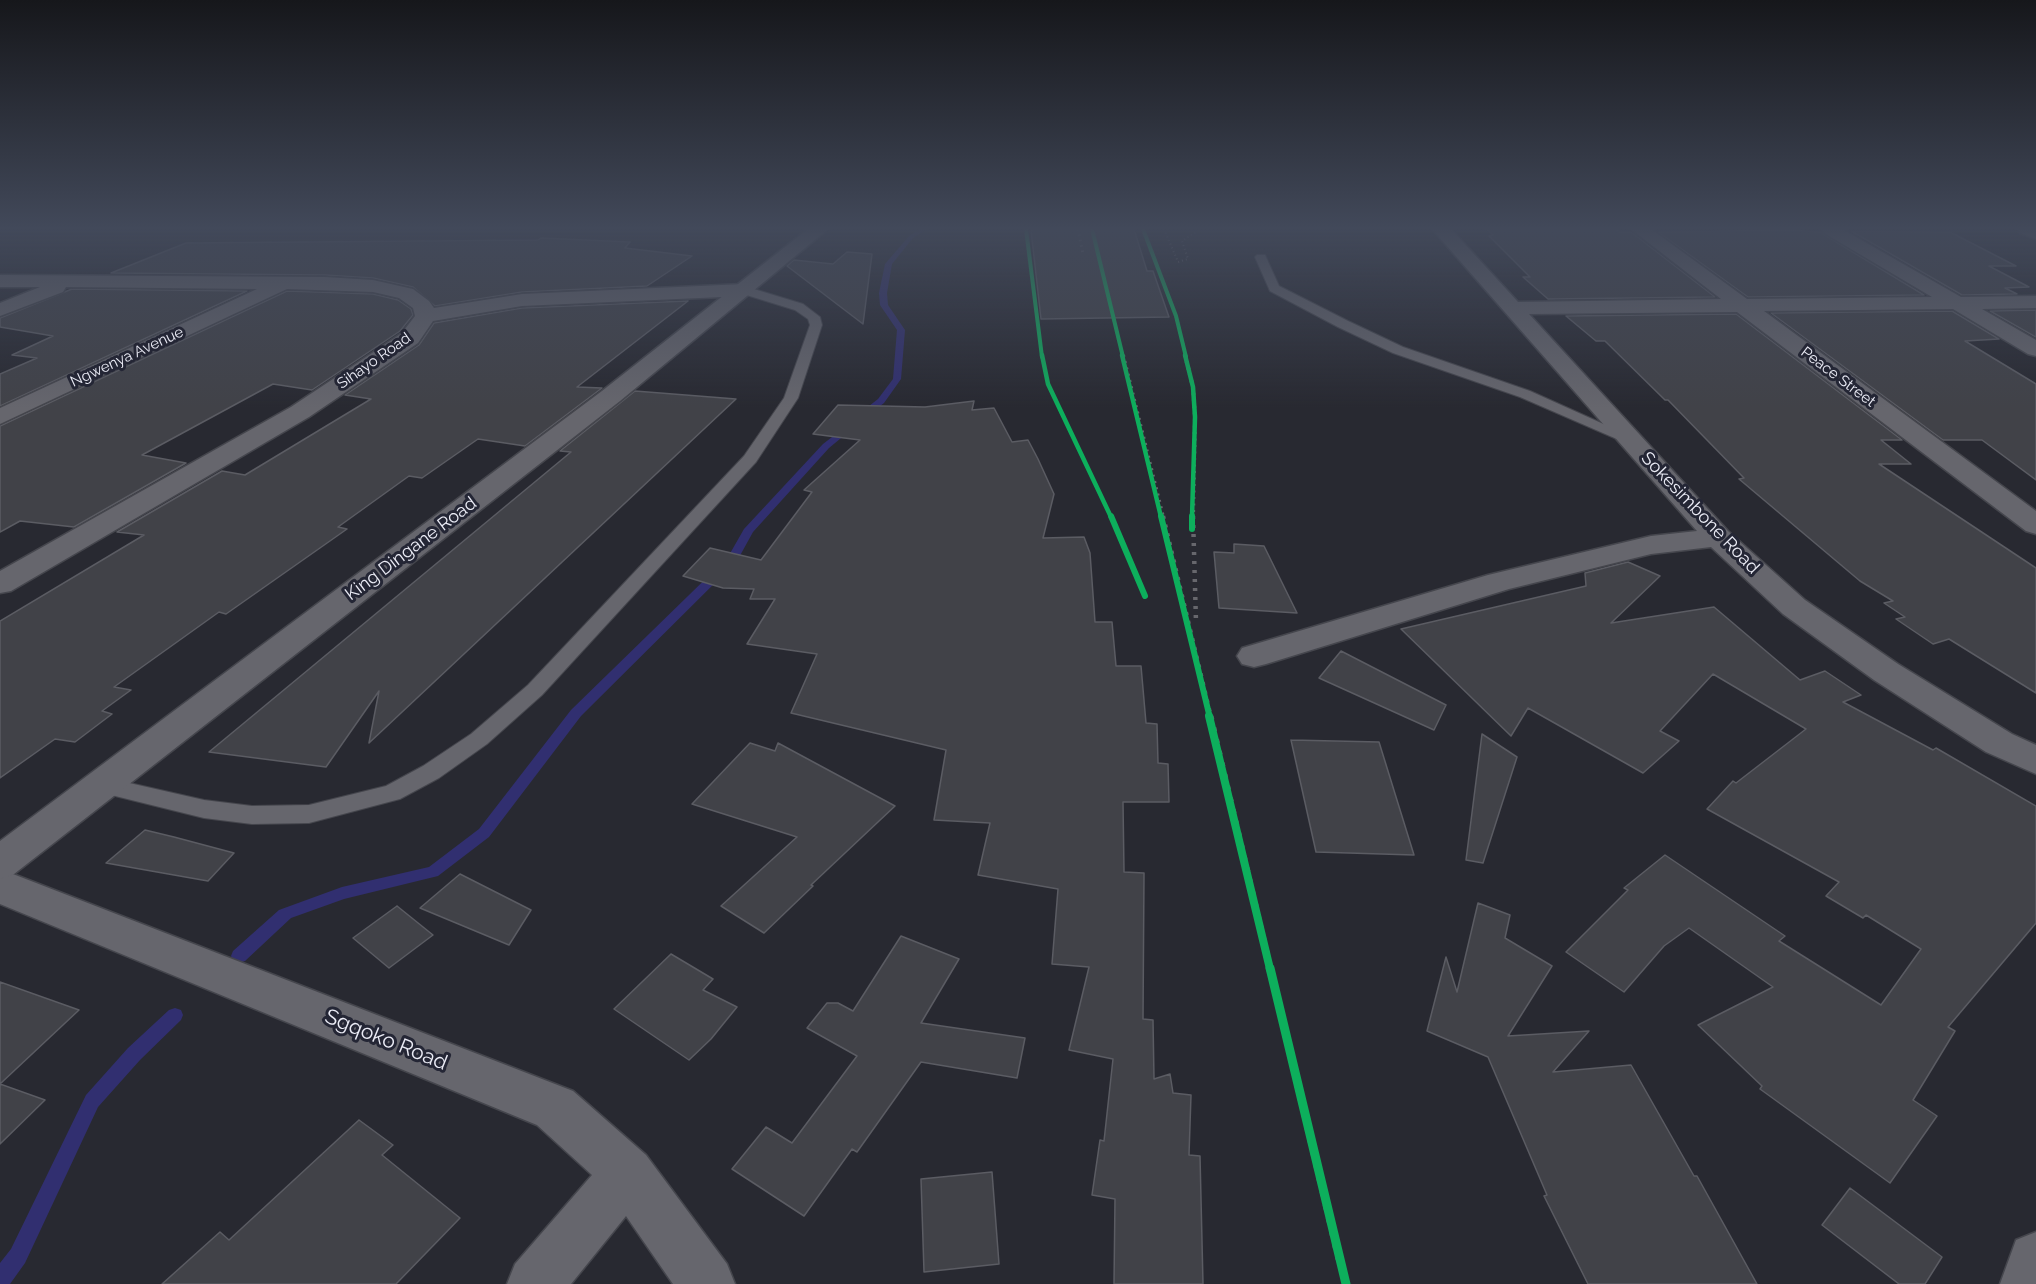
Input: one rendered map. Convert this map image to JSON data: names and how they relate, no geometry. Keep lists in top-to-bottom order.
{
  "streets": {
    "street": [
      "Ngwenya Avenue",
      "Sihayo Road",
      "Peace Street",
      "Sokesimbone Road",
      "King Dingane Road",
      "Sgqoko Road"
    ]
  }
}
